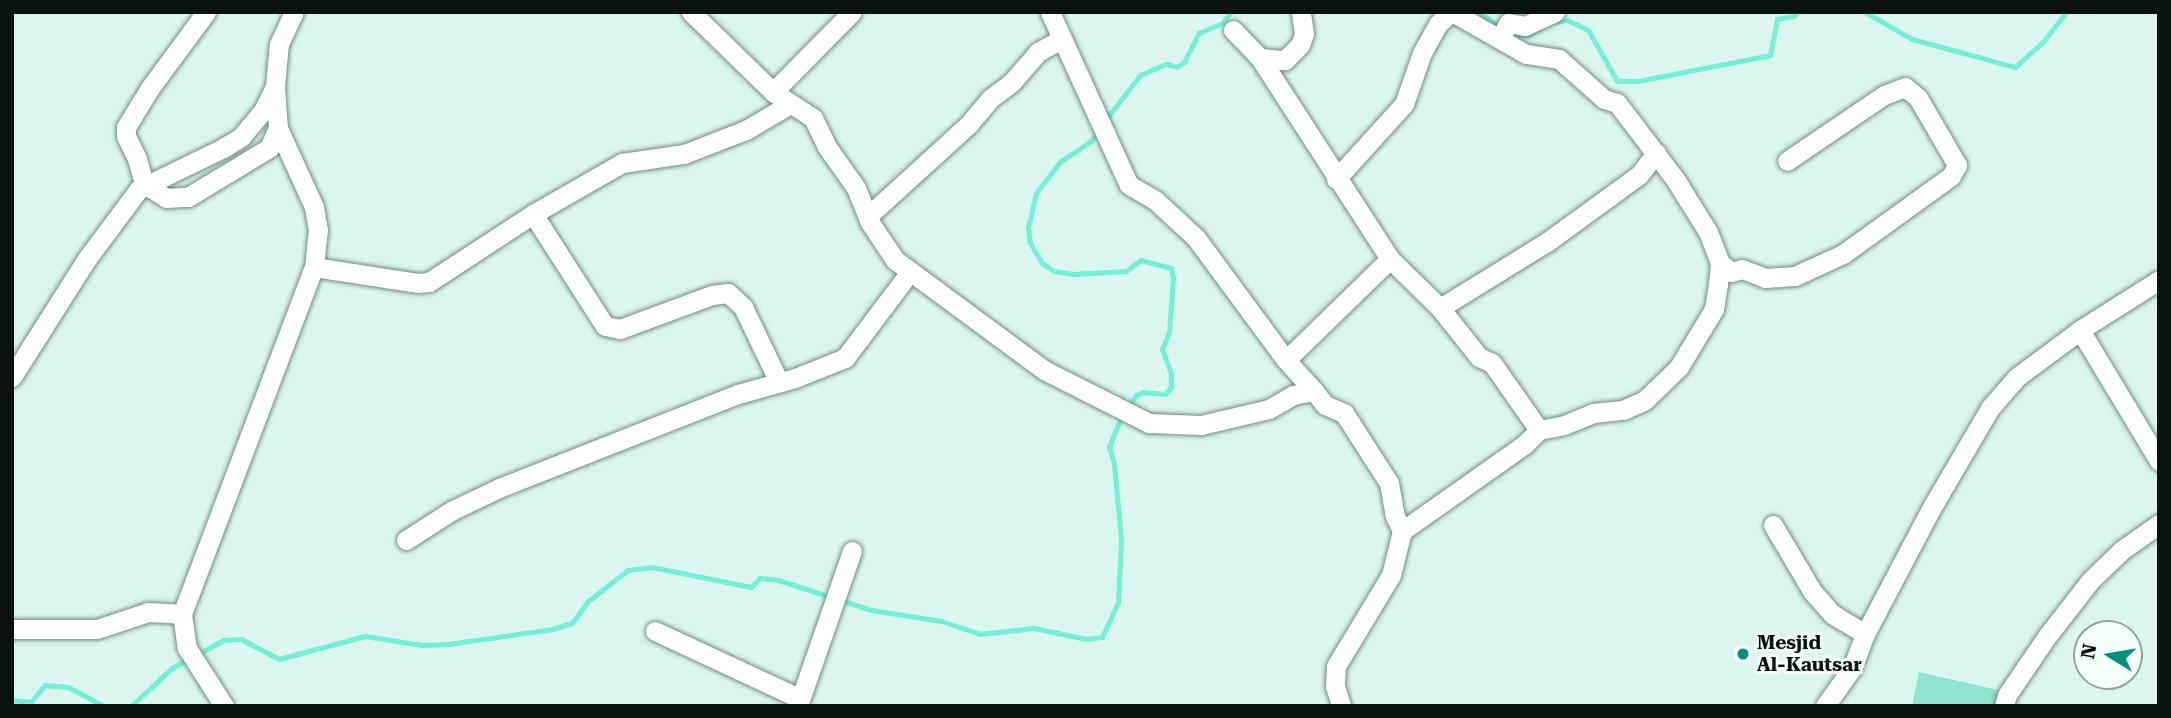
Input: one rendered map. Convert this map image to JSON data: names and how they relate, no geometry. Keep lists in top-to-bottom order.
{
  "places": ["Mesjid Al-Kautsar"],
  "north": "left"
}
